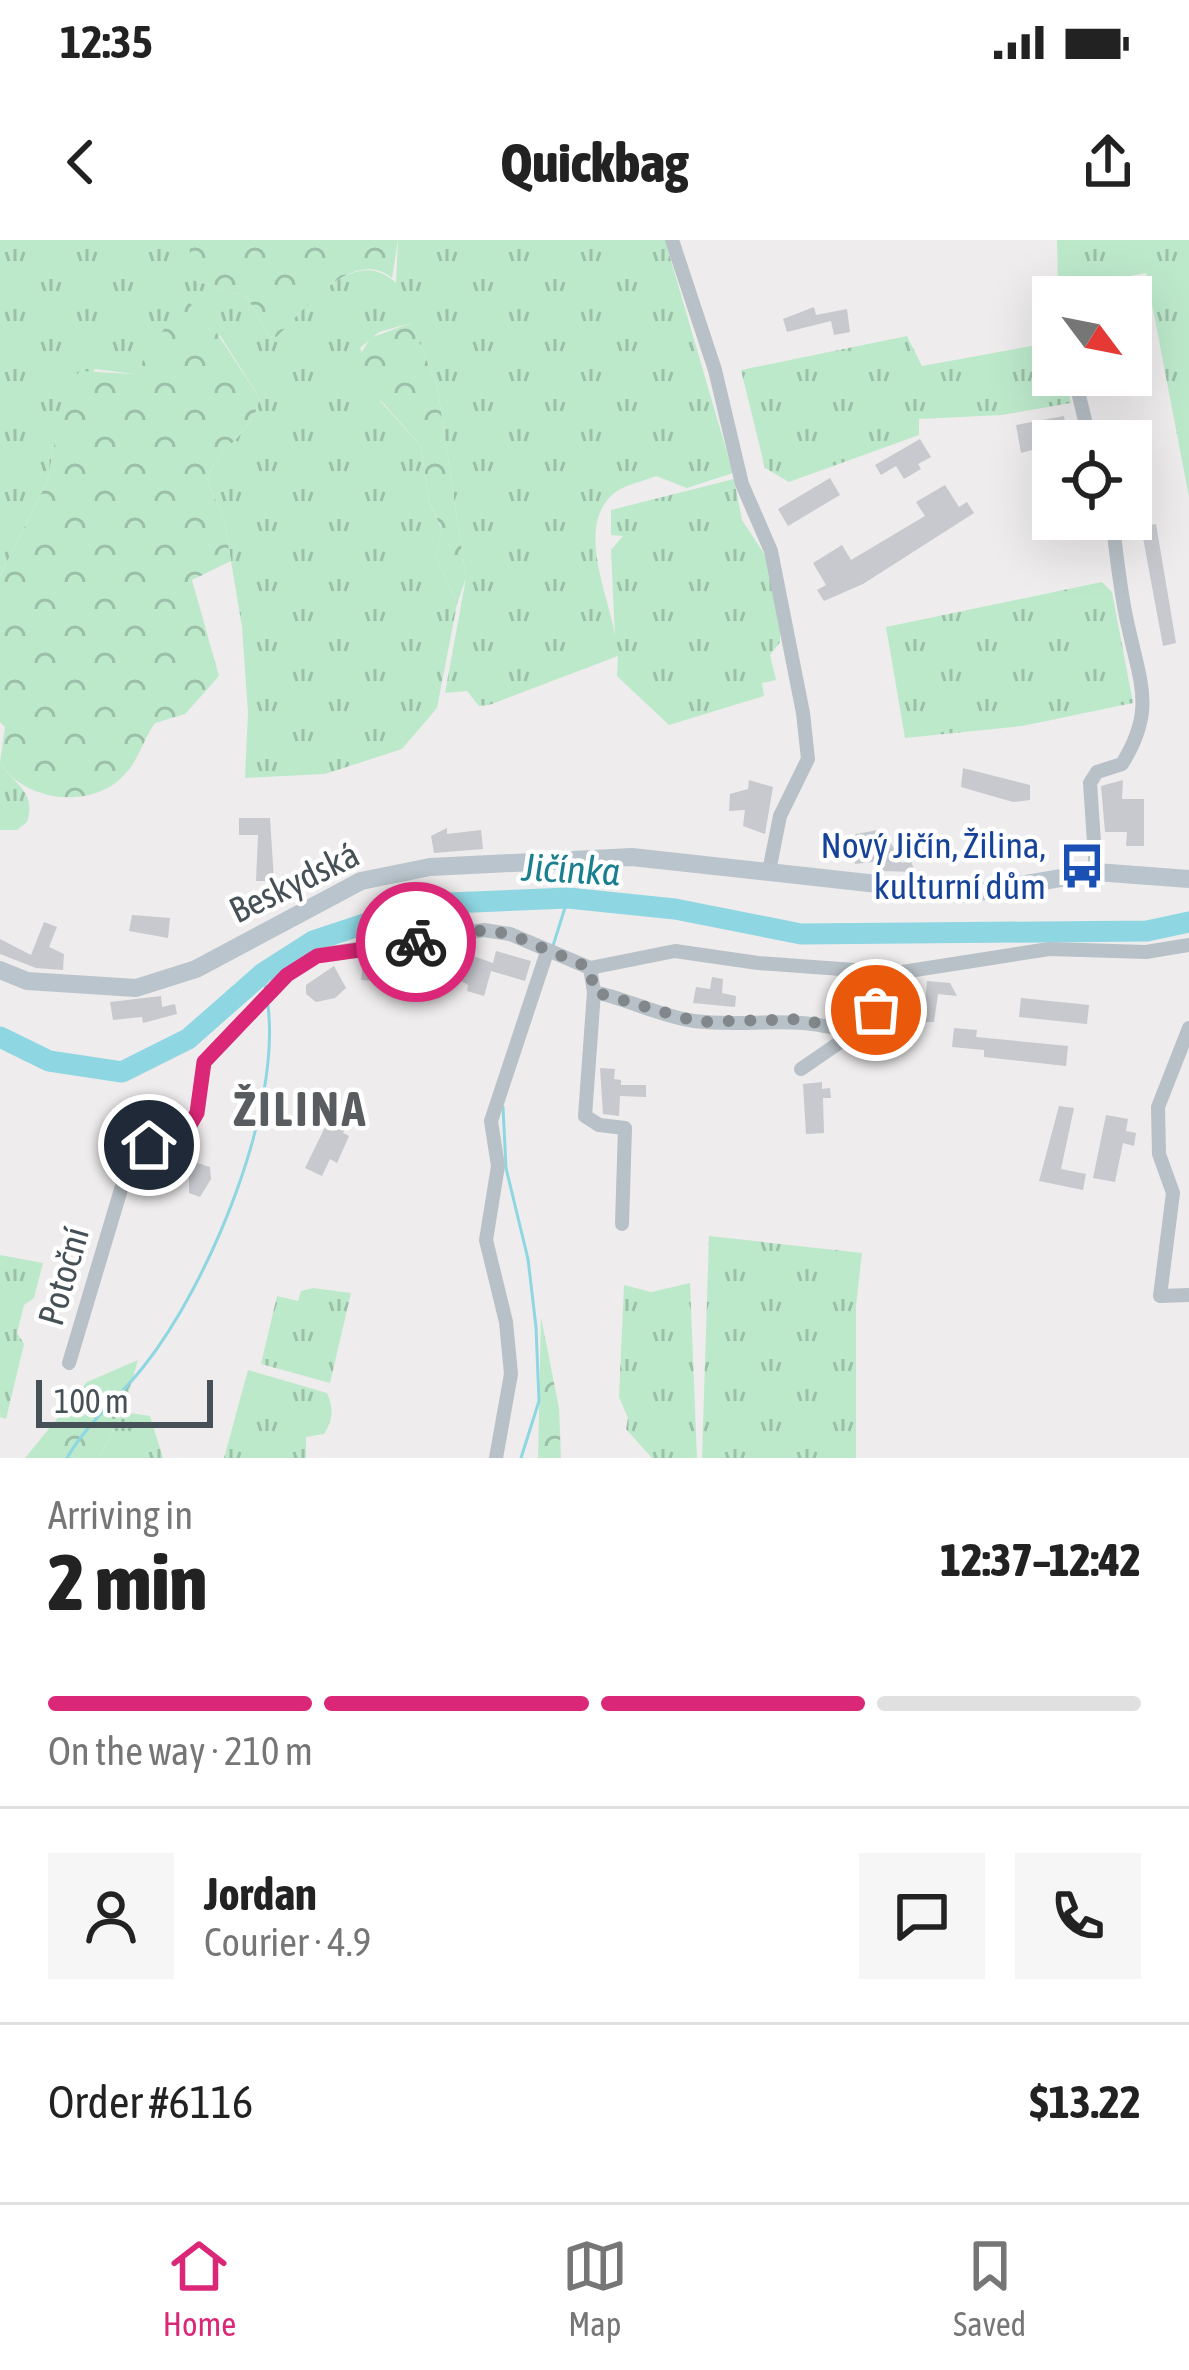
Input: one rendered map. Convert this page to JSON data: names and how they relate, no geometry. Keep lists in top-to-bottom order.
{
  "streets": {
    "street": ["Beskydská", "Potoční"]
  },
  "districts": ["ŽILINA"],
  "water": ["Jičínka"],
  "places": {
    "bus stop": ["Nový Jičín, Žilina, kulturní dům"]
  },
  "scale_bar": "100 m",
  "north": "bottom right",
  "page": {
    "status": "12:35",
    "header": "Quickbag",
    "scale": "100 m",
    "heading": ["2 min", "Arriving in", "12:37–12:42"],
    "panel": [
      "Jordan",
      "Courier · 4.9",
      "Order #6116",
      "$13.22"
    ],
    "bar": "On the way · 210 m",
    "tabs": ["Home", "Map", "Saved"]
  }
}
